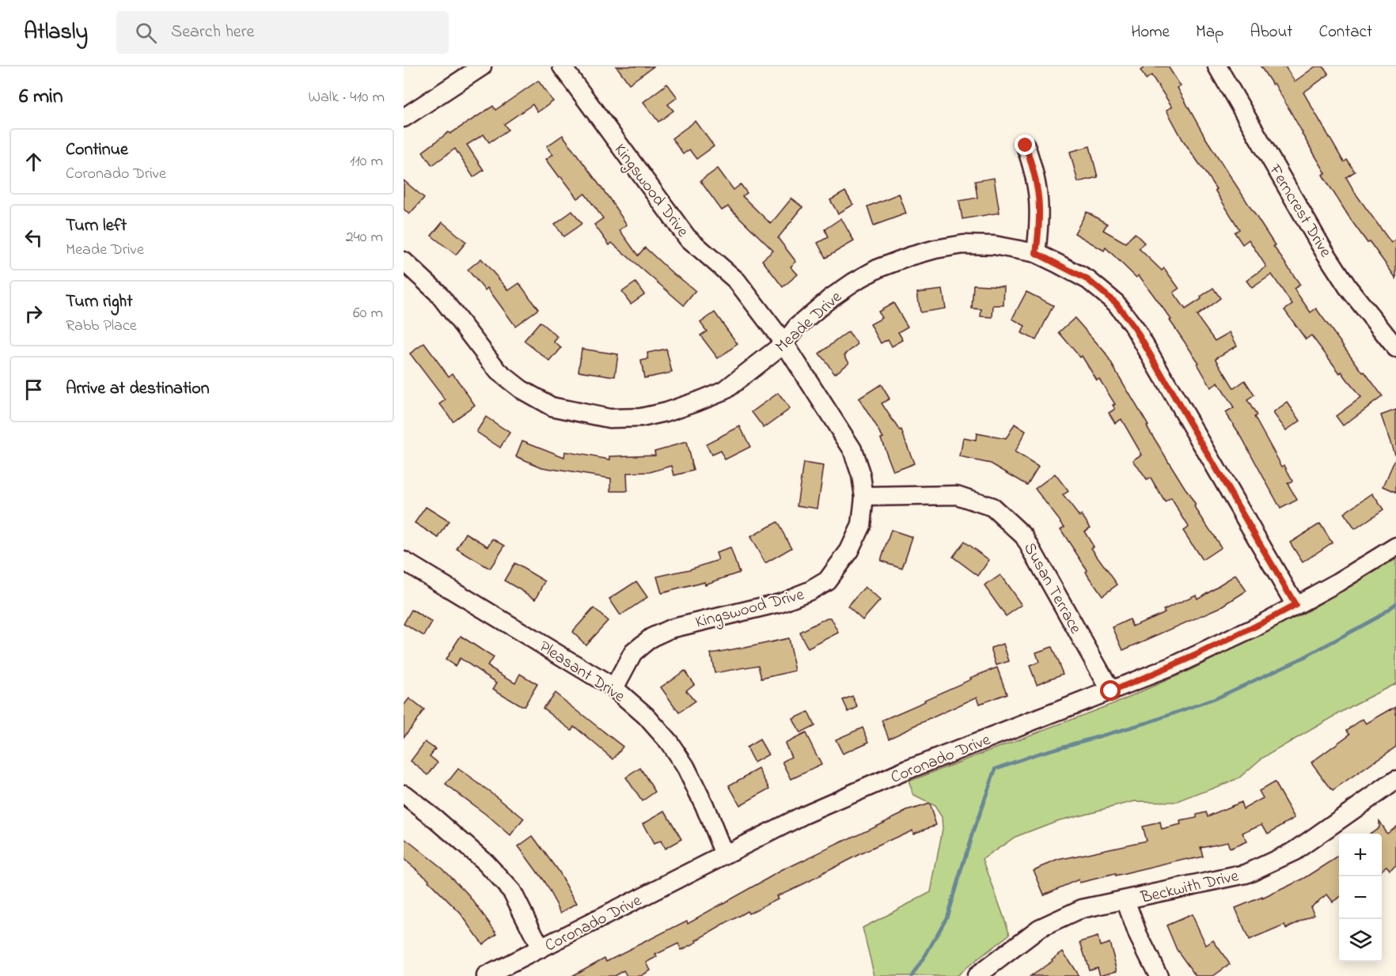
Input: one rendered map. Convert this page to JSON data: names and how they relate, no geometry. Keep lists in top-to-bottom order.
{
  "streets": {
    "street": [
      "Kingswood Drive",
      "Ferncrest Drive",
      "Meade Drive",
      "Susan Terrace",
      "Pleasant Drive",
      "Coronado Drive",
      "Beckwith Drive"
    ]
  },
  "crossings": [
    ["Kingswood Drive", "Meade Drive"],
    ["Kingswood Drive", "Susan Terrace"],
    ["Kingswood Drive", "Pleasant Drive"],
    ["Meade Drive", "Coronado Drive"],
    ["Susan Terrace", "Coronado Drive"],
    ["Pleasant Drive", "Coronado Drive"]
  ],
  "page": {
    "header": "Atlasly",
    "search": "Search here",
    "nav": [
      "Home",
      "Map",
      "About",
      "Contact"
    ],
    "heading": ["6 min", "Walk · 410 m"],
    "list": [
      ["Continue", "Coronado Drive", "110 m"],
      ["Turn left", "Meade Drive", "240 m"],
      ["Turn right", "Rabb Place", "60 m"],
      "Arrive at destination"
    ],
    "map_buttons": ["+", "−"]
  }
}
